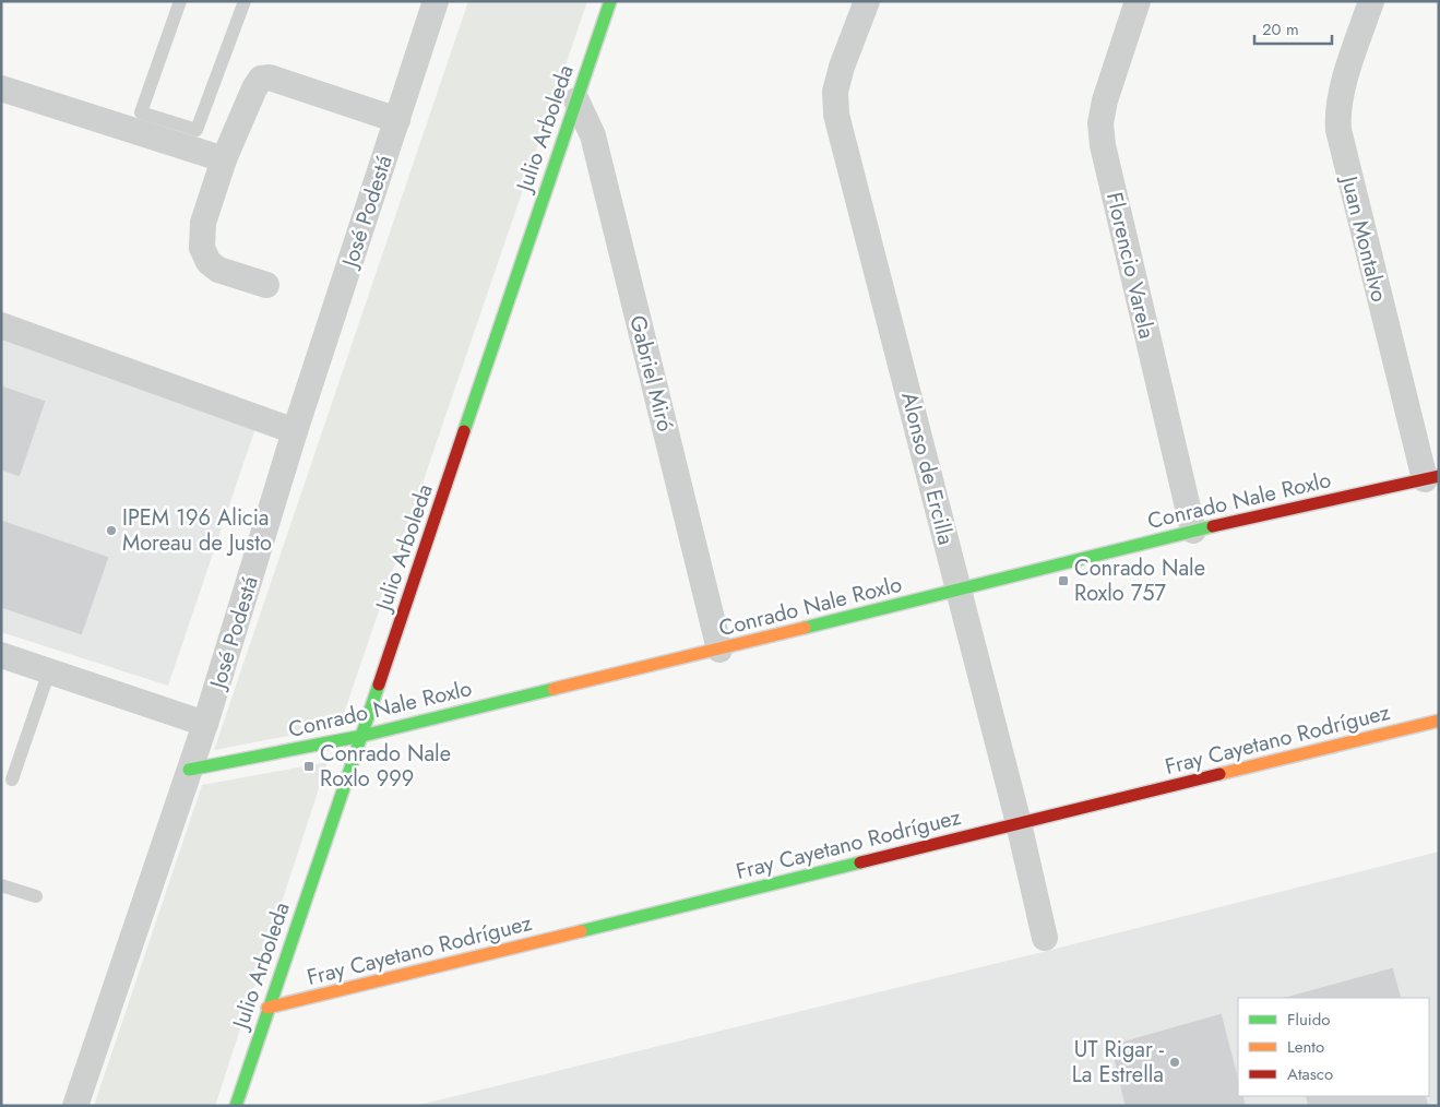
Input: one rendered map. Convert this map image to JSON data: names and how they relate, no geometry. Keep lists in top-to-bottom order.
{
  "streets": {
    "street": [
      "Julio Arboleda",
      "José Podestá",
      "Juan Montalvo",
      "Florencio Varela",
      "Gabriel Miró",
      "Alonso de Ercilla",
      "Conrado Nale Roxlo",
      "Fray Cayetano Rodríguez"
    ]
  },
  "crossings": [
    ["Julio Arboleda", "Gabriel Miró"],
    ["Julio Arboleda", "Conrado Nale Roxlo"],
    ["Julio Arboleda", "Fray Cayetano Rodríguez"],
    ["José Podestá", "Conrado Nale Roxlo"],
    ["Juan Montalvo", "Conrado Nale Roxlo"],
    ["Florencio Varela", "Conrado Nale Roxlo"],
    ["Gabriel Miró", "Conrado Nale Roxlo"],
    ["Alonso de Ercilla", "Conrado Nale Roxlo"],
    ["Alonso de Ercilla", "Fray Cayetano Rodríguez"]
  ],
  "places": {
    "other": ["IPEM 196 Alicia Moreau de Justo", "UT Rigar - La Estrella"],
    "transit": ["Conrado Nale Roxlo 757", "Conrado Nale Roxlo 999"]
  },
  "legend": ["Fluido", "Lento", "Atasco"],
  "scale_bar": "20 m"
}
